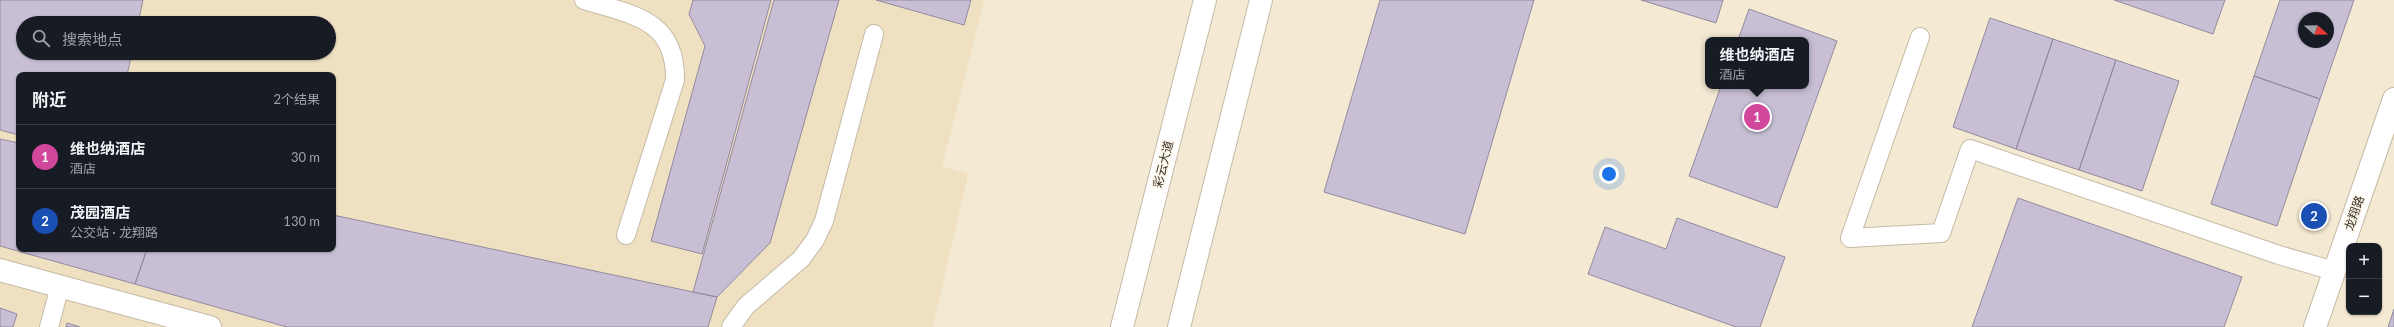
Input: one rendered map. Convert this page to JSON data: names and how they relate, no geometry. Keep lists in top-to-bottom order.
{
  "streets": {
    "main road": ["彩云大道", "龙翔路"]
  },
  "north": "right",
  "page": {
    "search": "搜索地点",
    "popup": ["维也纳酒店", "酒店"],
    "heading": ["附近", "2个结果"],
    "pins": ["1", "2"],
    "list": [
      {
        "mark": "1",
        "name": "维也纳酒店",
        "note": "酒店",
        "value": "30 m"
      },
      {
        "mark": "2",
        "name": "茂园酒店",
        "note": "公交站 · 龙翔路",
        "value": "130 m"
      }
    ],
    "map_buttons": ["+", "−"]
  }
}
